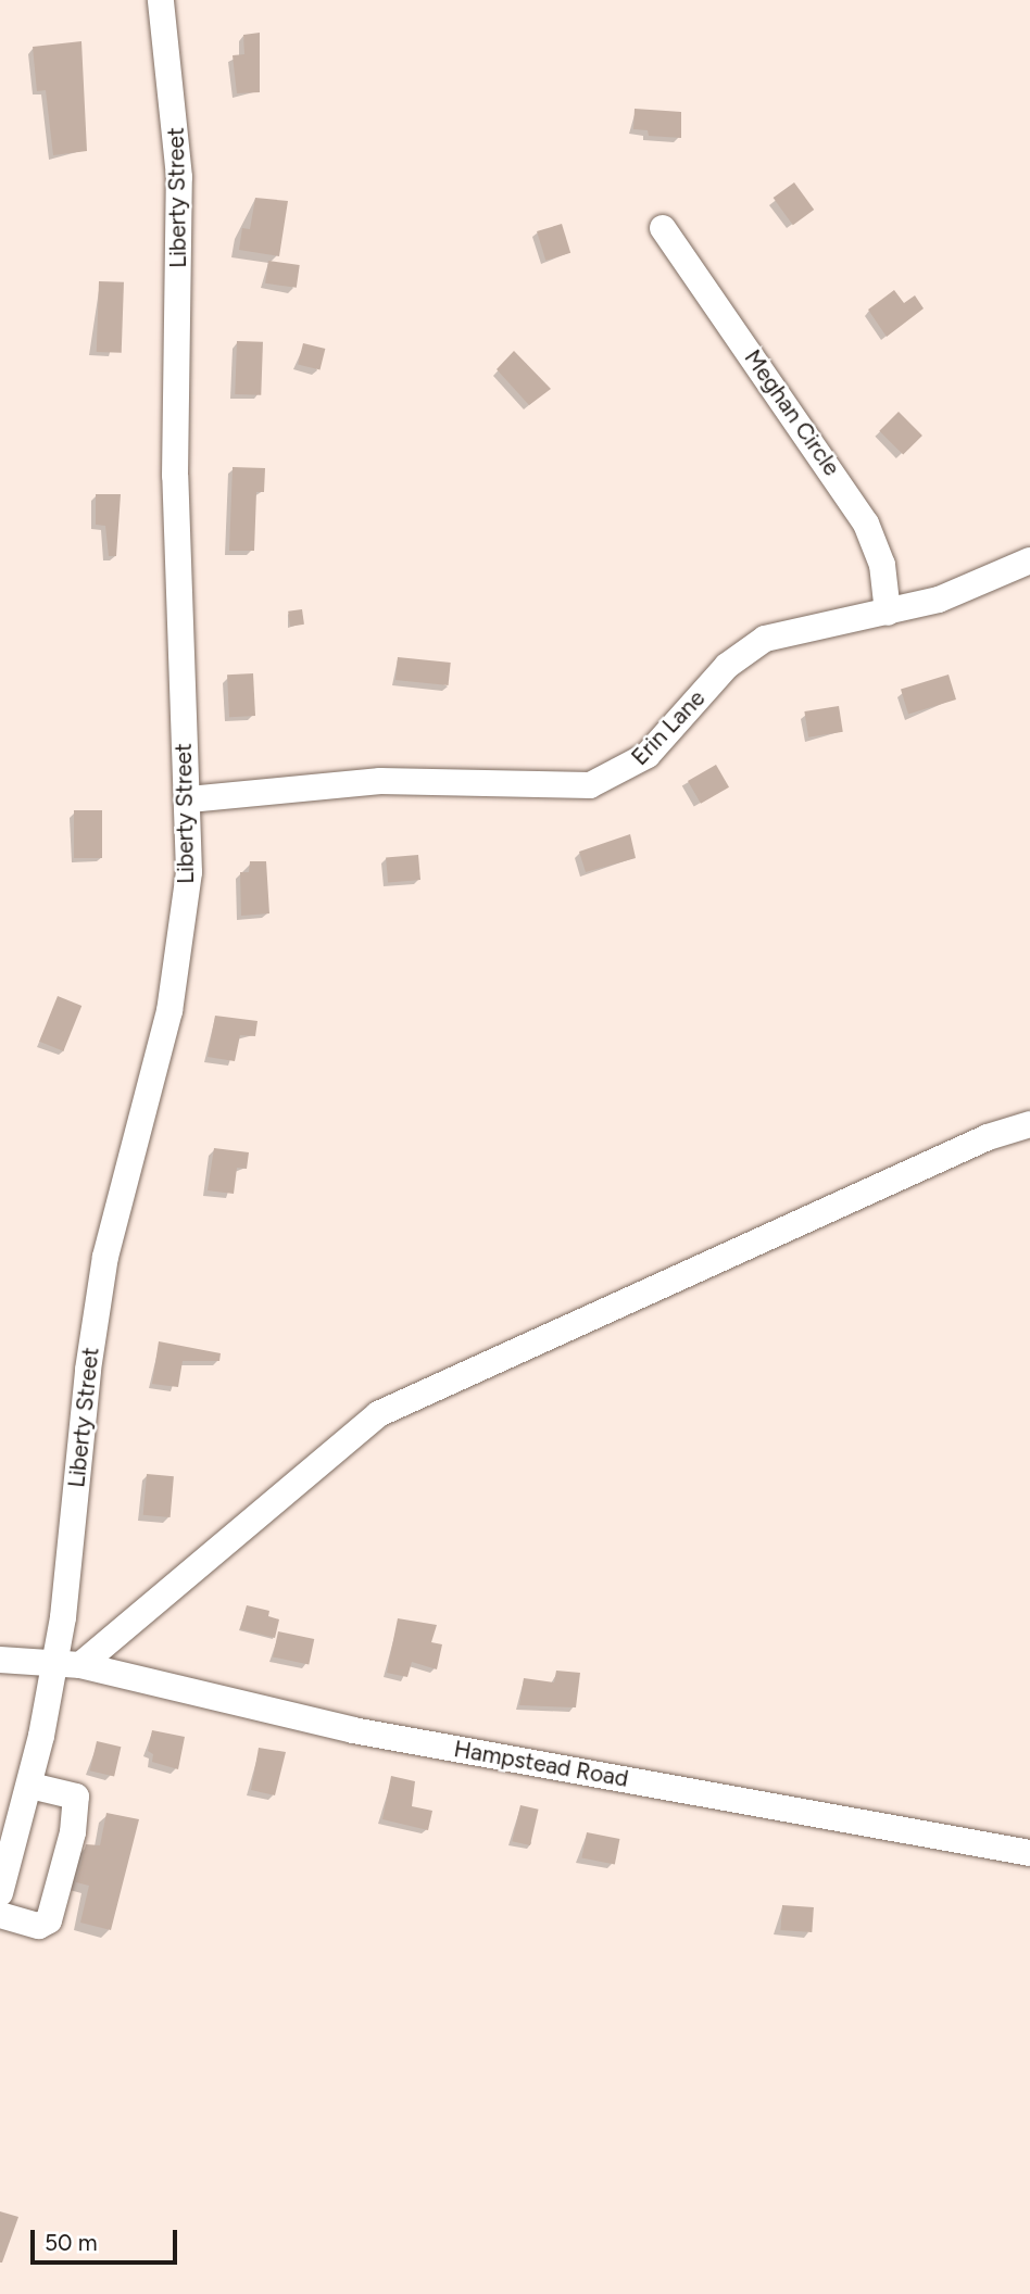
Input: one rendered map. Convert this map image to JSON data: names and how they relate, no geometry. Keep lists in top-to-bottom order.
{
  "streets": {
    "street": [
      "Liberty Street",
      "Meghan Circle",
      "Erin Lane",
      "Hampstead Road"
    ]
  },
  "crossings": [
    ["Liberty Street", "Erin Lane"],
    ["Liberty Street", "Hampstead Road"],
    ["Meghan Circle", "Erin Lane"]
  ],
  "scale_bar": "50 m"
}
